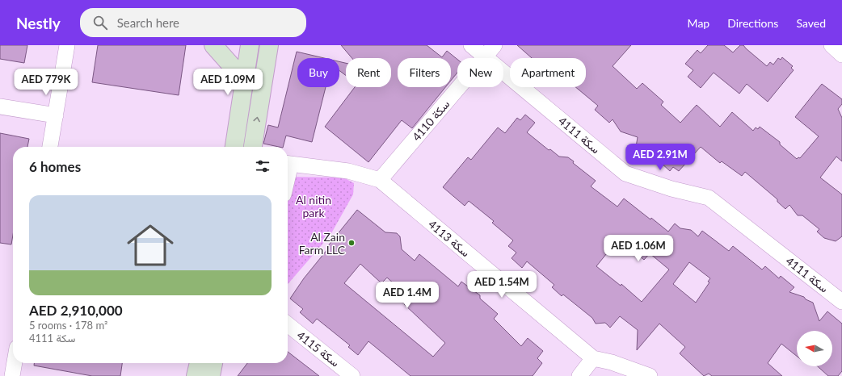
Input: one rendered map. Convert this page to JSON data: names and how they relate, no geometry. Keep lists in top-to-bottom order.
{
  "streets": {
    "street": [
      "سكة 4110",
      "سكة 4111",
      "سكة 4113",
      "سكة 4115"
    ]
  },
  "crossings": [
    ["سكة 4110", "سكة 4111"],
    ["سكة 4110", "سكة 4113"]
  ],
  "parks": ["Al nitin park"],
  "places": ["Al Zain Farm LLC"],
  "north": "left",
  "page": {
    "header": "Nestly",
    "search": "Search here",
    "nav": ["Map", "Directions", "Saved"],
    "chip": [
      "Buy",
      "Rent",
      "Filters",
      "New",
      "Apartment"
    ],
    "price": [
      "AED 779K",
      "AED 1.09M",
      "AED 2.91M",
      "AED 1.06M",
      "AED 1.54M",
      "AED 1.4M"
    ],
    "heading": "6 homes",
    "list": [
      {
        "name": "AED 2,910,000",
        "note": "5 rooms · 178 m² · سكة 4111"
      }
    ]
  }
}
